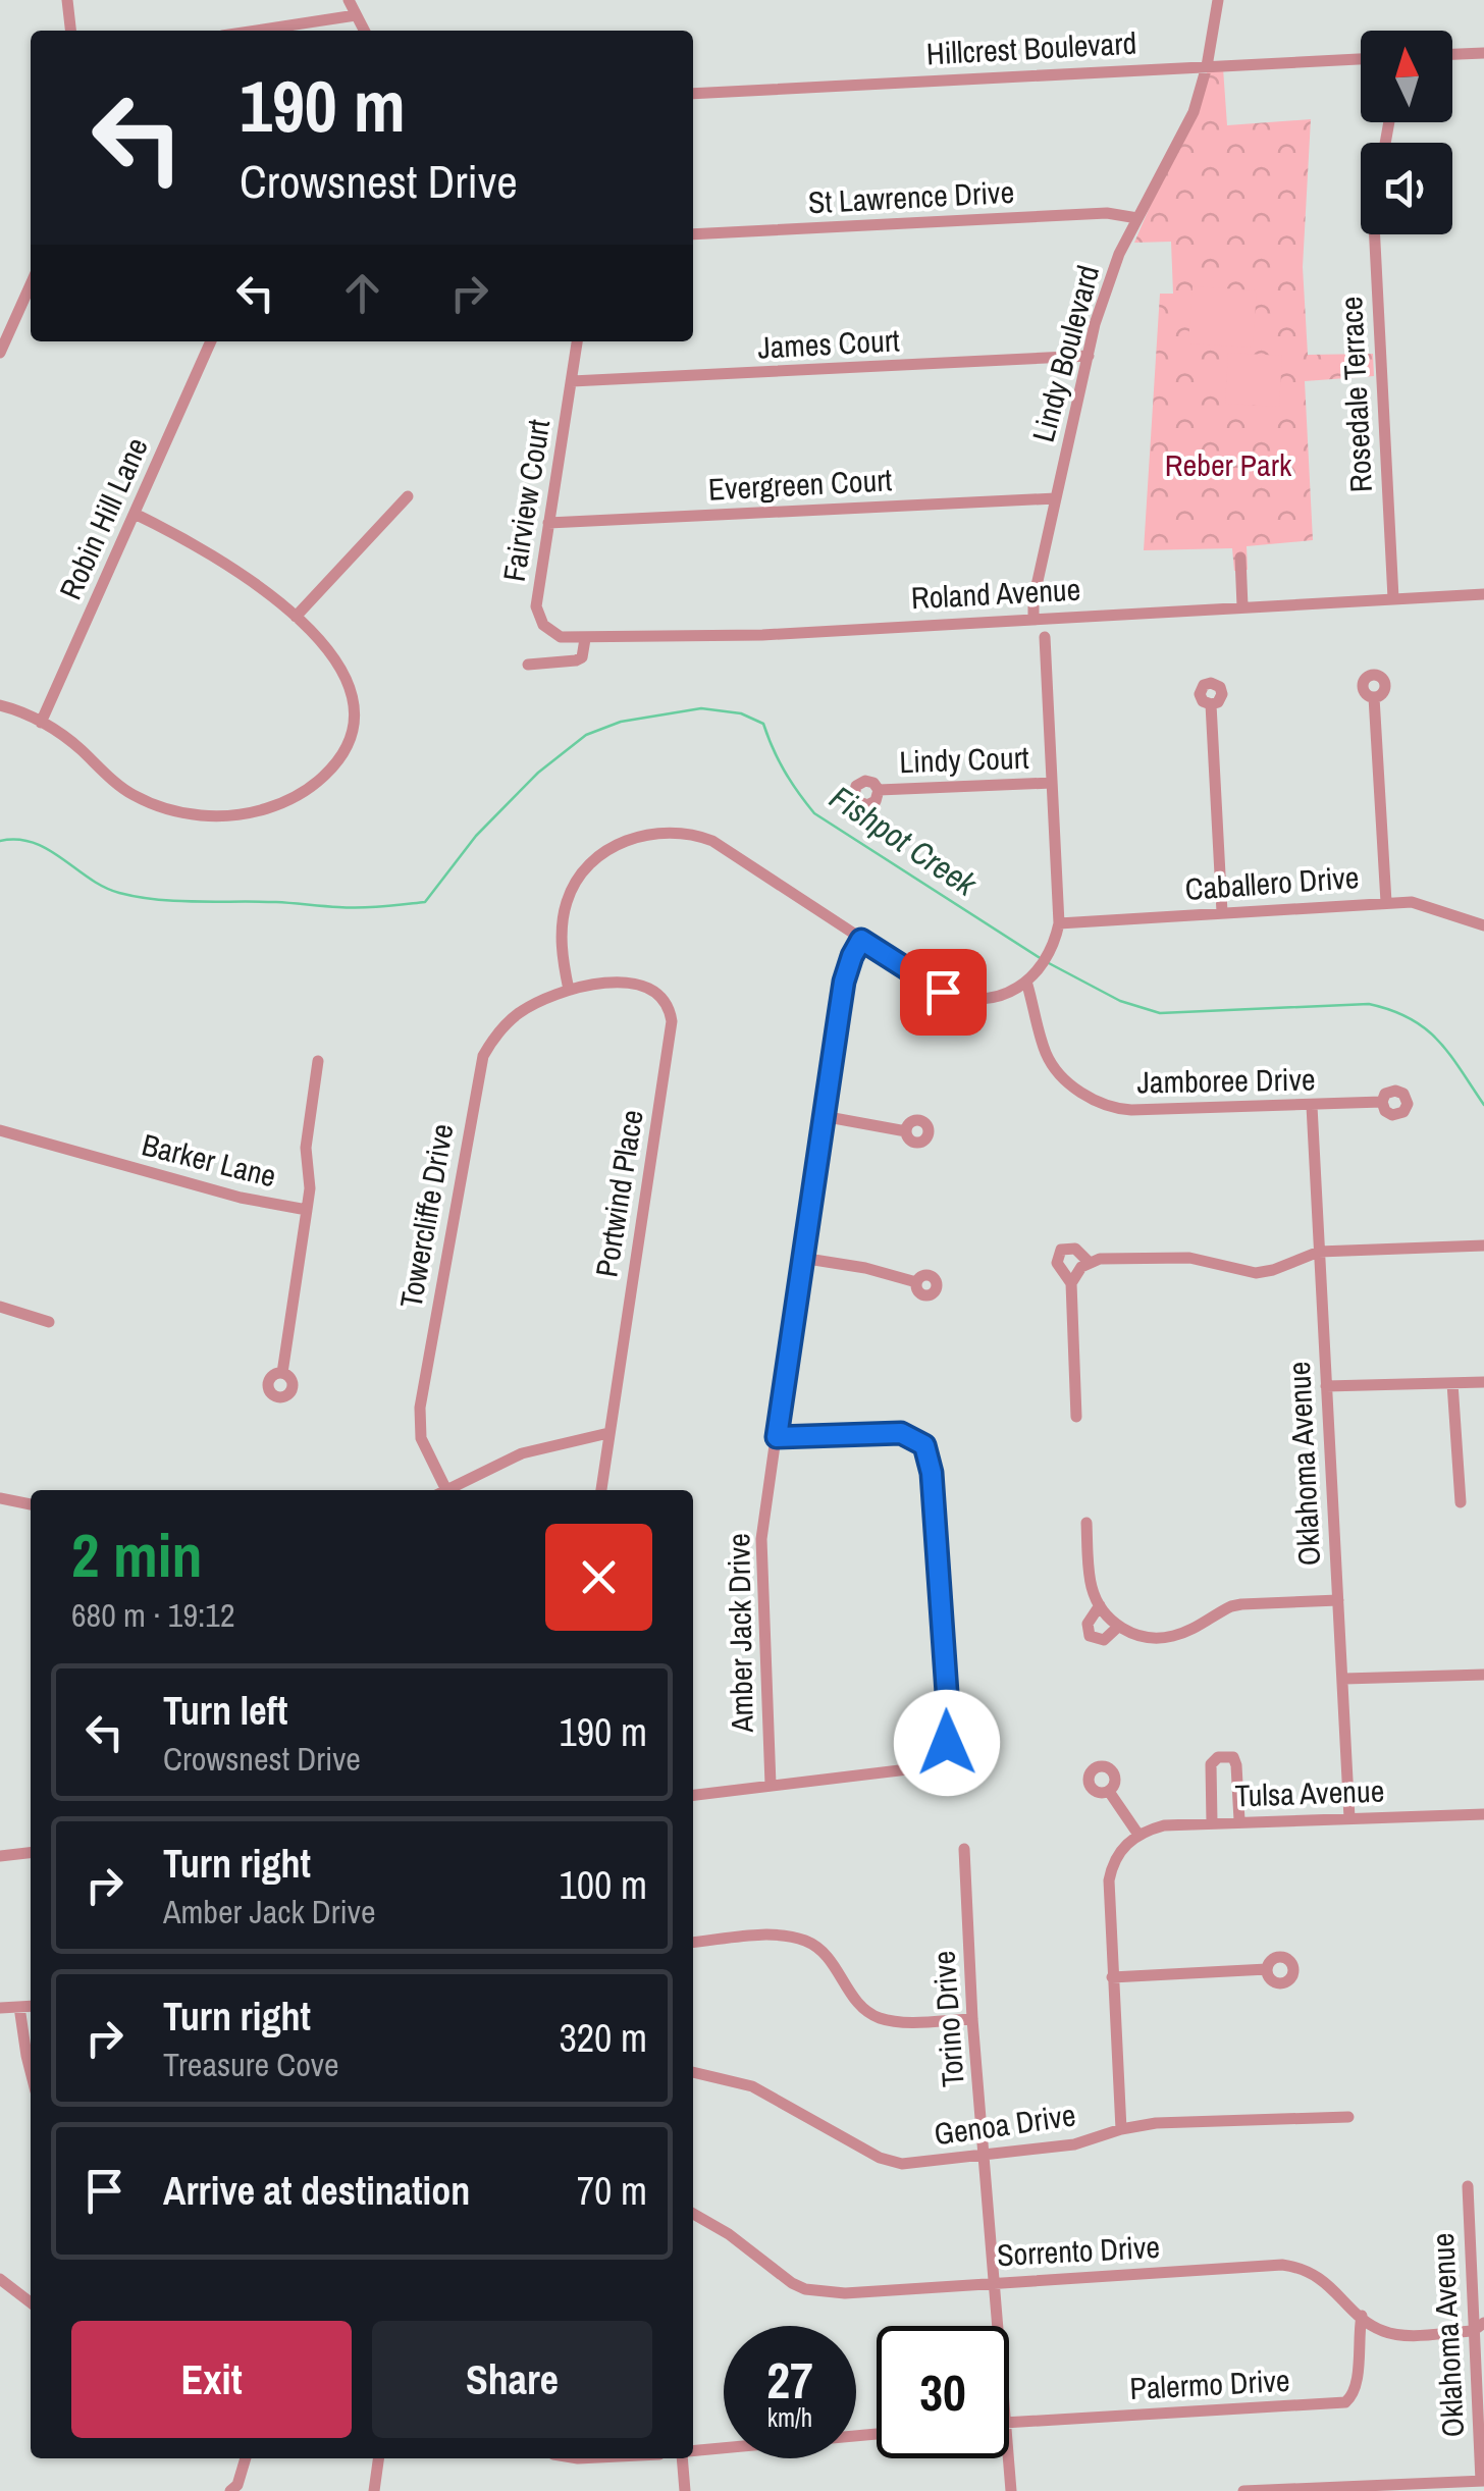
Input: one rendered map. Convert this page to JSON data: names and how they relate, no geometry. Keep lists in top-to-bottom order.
{
  "streets": {
    "street": [
      "Hillcrest Boulevard",
      "St Lawrence Drive",
      "James Court",
      "Lindy Boulevard",
      "Rosedale Terrace",
      "Evergreen Court",
      "Fairview Court",
      "Robin Hill Lane",
      "Roland Avenue",
      "Lindy Court",
      "Caballero Drive",
      "Jamboree Drive",
      "Barker Lane",
      "Portwind Place",
      "Towercliffe Drive",
      "Oklahoma Avenue",
      "Amber Jack Drive",
      "Tulsa Avenue",
      "Torino Drive",
      "Genoa Drive",
      "Sorrento Drive",
      "Palermo Drive"
    ]
  },
  "crossings": [
    ["Hillcrest Boulevard", "Lindy Boulevard"],
    ["St Lawrence Drive", "Lindy Boulevard"],
    ["James Court", "Lindy Boulevard"],
    ["James Court", "Fairview Court"],
    ["Lindy Boulevard", "Evergreen Court"],
    ["Lindy Boulevard", "Roland Avenue"],
    ["Rosedale Terrace", "Roland Avenue"],
    ["Evergreen Court", "Fairview Court"],
    ["Fairview Court", "Roland Avenue"],
    ["Jamboree Drive", "Oklahoma Avenue"],
    ["Portwind Place", "Towercliffe Drive"],
    ["Oklahoma Avenue", "Tulsa Avenue"],
    ["Oklahoma Avenue", "Sorrento Drive"],
    ["Torino Drive", "Genoa Drive"],
    ["Torino Drive", "Sorrento Drive"],
    ["Sorrento Drive", "Palermo Drive"]
  ],
  "water": ["Fishpot Creek"],
  "parks": ["Reber Park"],
  "north": "top",
  "page": {
    "turn": ["190 m", "Crowsnest Drive"],
    "heading": ["2 min", "680 m · 19:12"],
    "list": [
      {
        "name": "Turn left",
        "note": "Crowsnest Drive",
        "value": "190 m"
      },
      {
        "name": "Turn right",
        "note": "Amber Jack Drive",
        "value": "100 m"
      },
      {
        "name": "Turn right",
        "note": "Treasure Cove",
        "value": "320 m"
      },
      {
        "name": "Arrive at destination",
        "value": "70 m"
      }
    ],
    "buttons": ["Exit", "Share"],
    "speed": "27 km/h",
    "limit": "30"
  }
}
